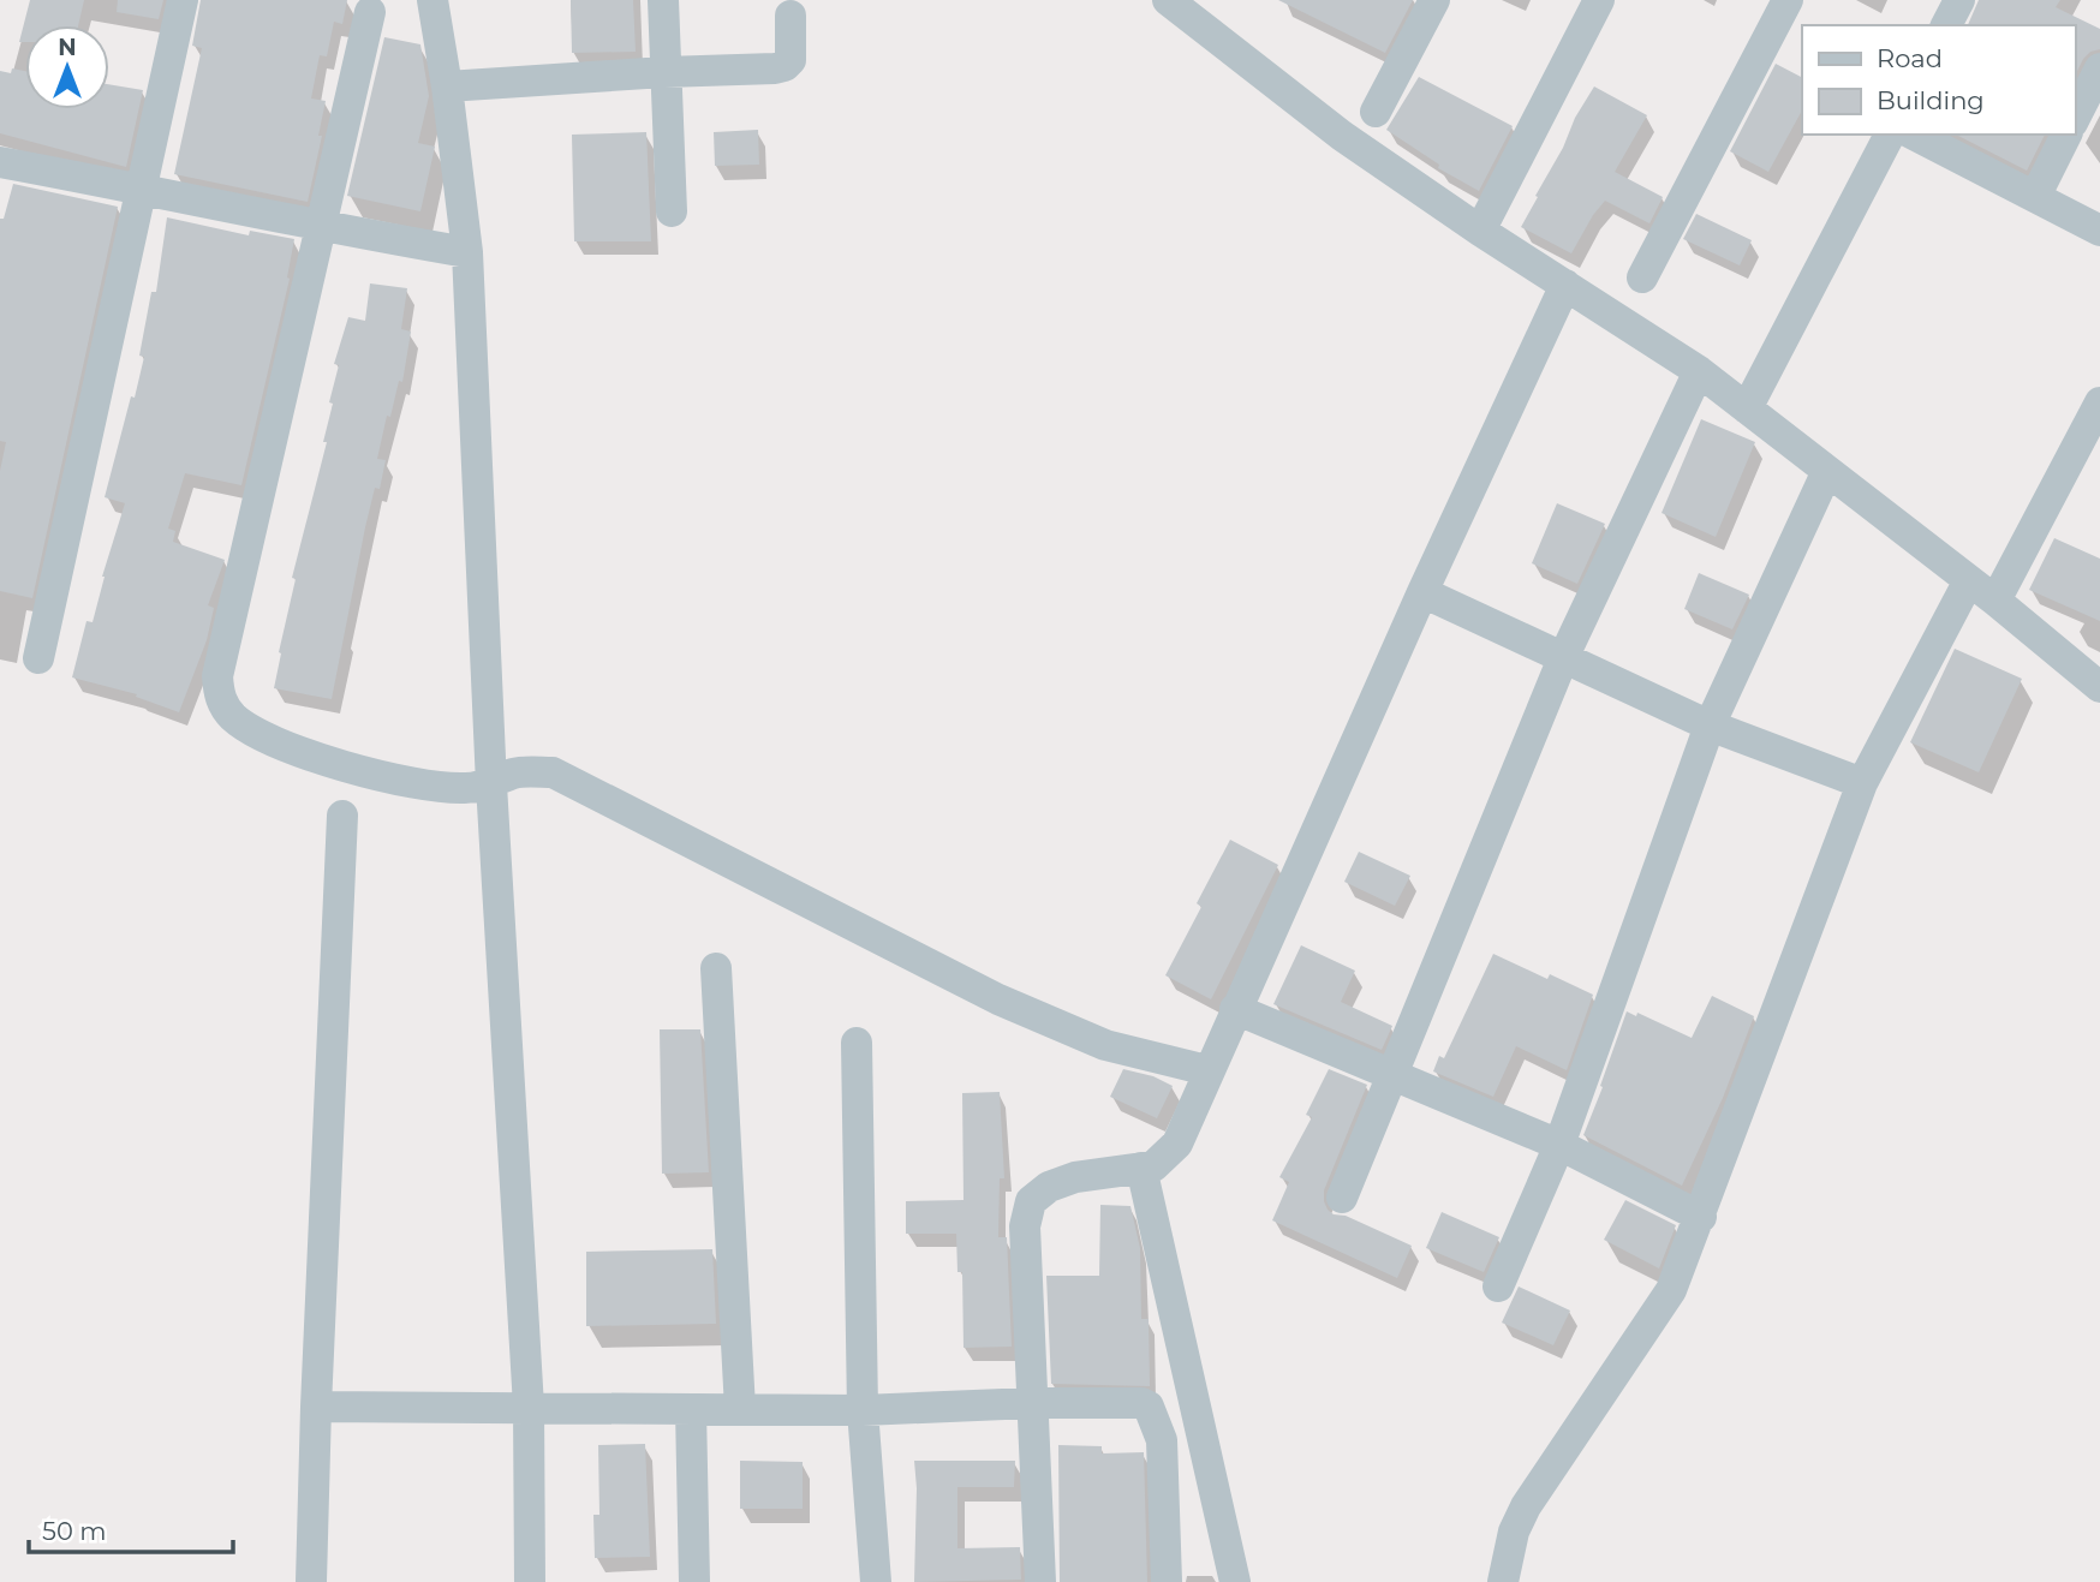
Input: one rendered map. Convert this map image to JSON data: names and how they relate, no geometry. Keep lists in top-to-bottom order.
{
  "legend": ["Road", "Building"],
  "scale_bar": "50 m",
  "north": "top"
}
